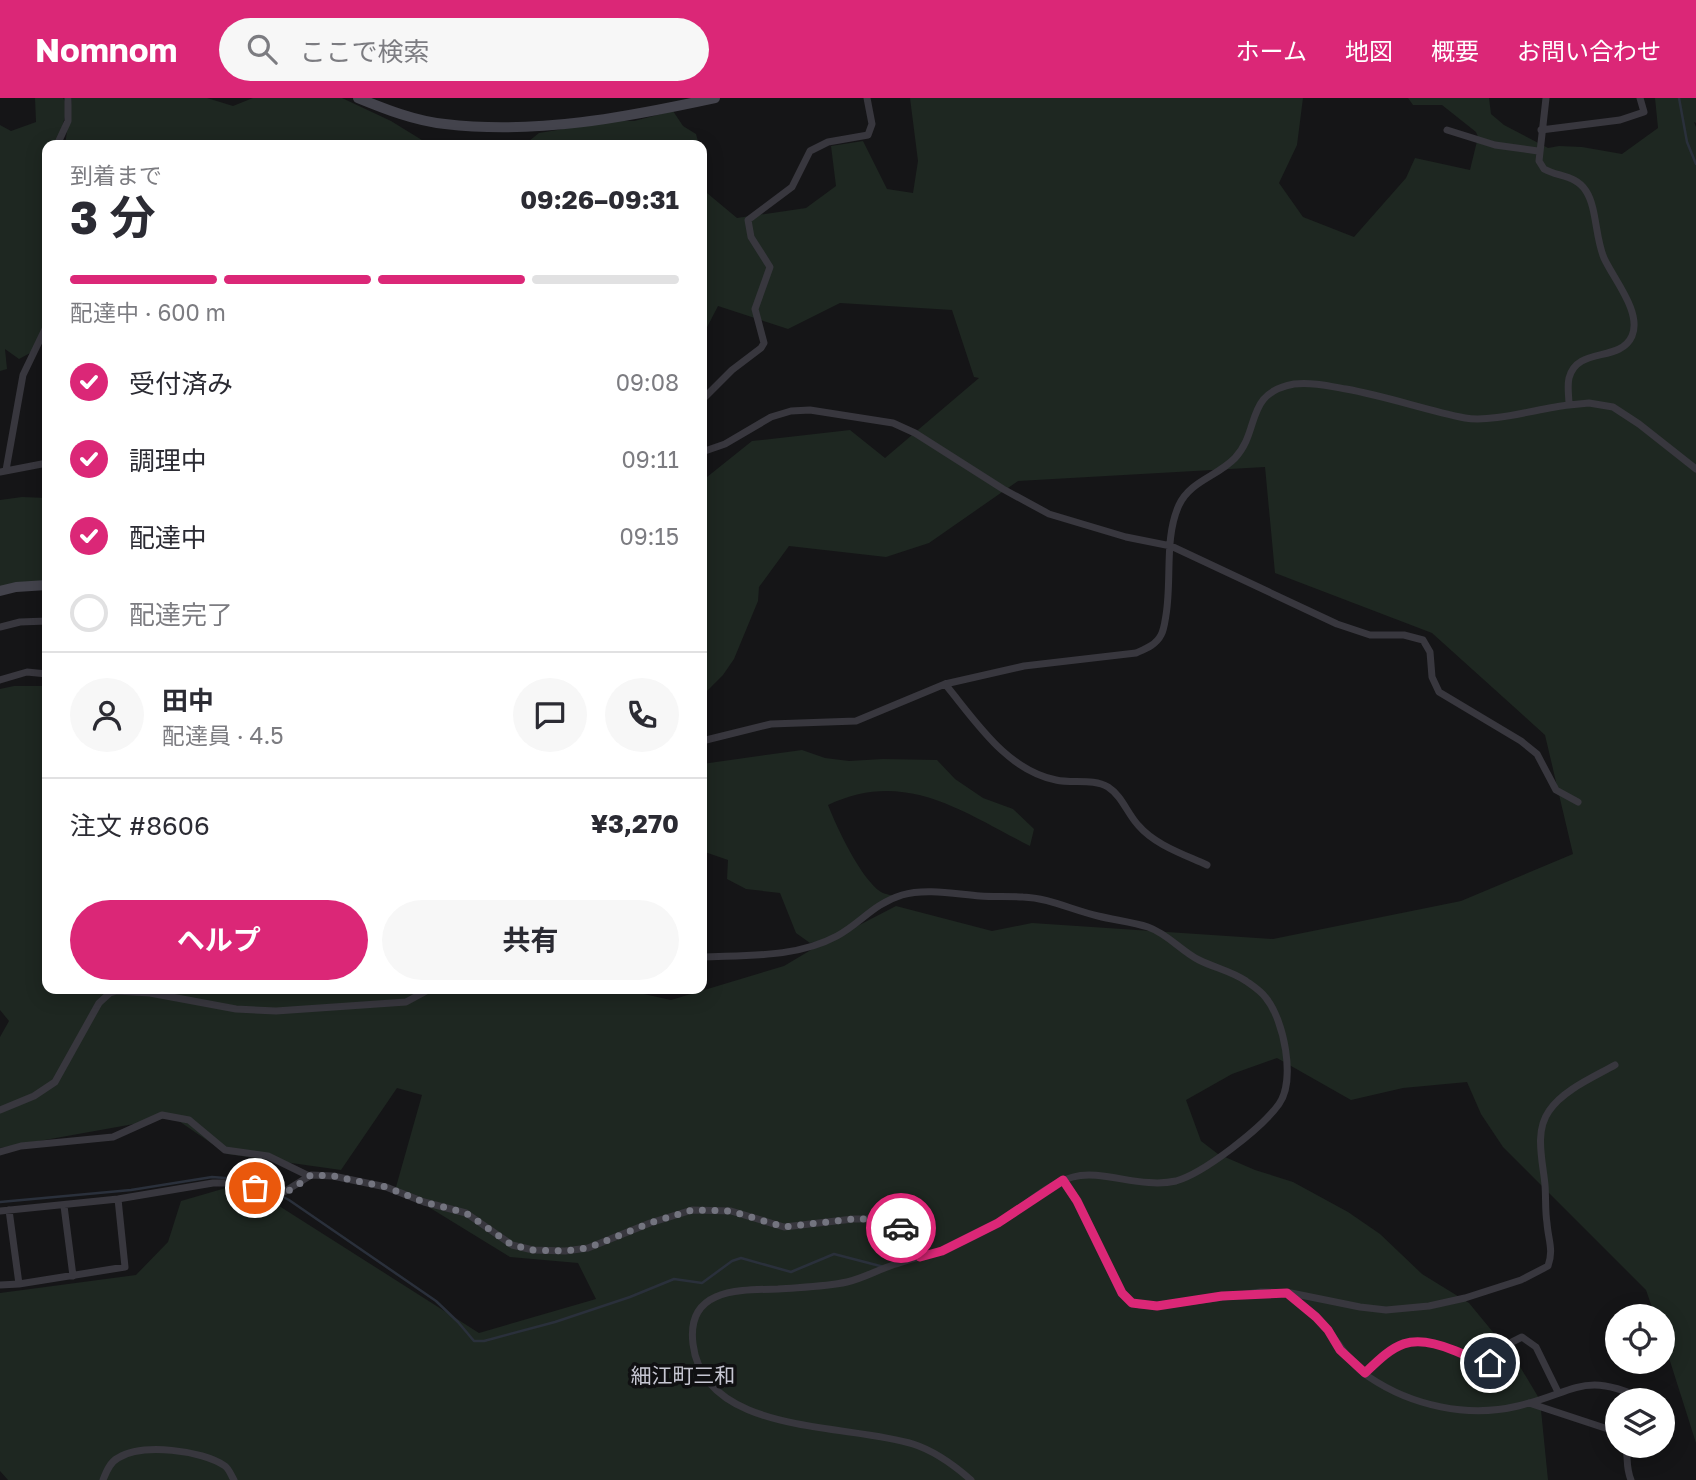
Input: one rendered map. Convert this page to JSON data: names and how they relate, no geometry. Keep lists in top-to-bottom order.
{
  "districts": ["細江町三和"],
  "page": {
    "header": "Nomnom",
    "search": "ここで検索",
    "nav": [
      "ホーム",
      "地図",
      "概要",
      "お問い合わせ"
    ],
    "heading": ["3 分", "到着まで", "09:26–09:31"],
    "panel": [
      "田中",
      "配達員 · 4.5",
      "注文 #8606",
      "¥3,270"
    ],
    "bar": "配達中 · 600 m",
    "list": [
      ["受付済み", "09:08"],
      ["調理中", "09:11"],
      ["配達中", "09:15"],
      "配達完了"
    ],
    "buttons": ["ヘルプ", "共有"]
  }
}
